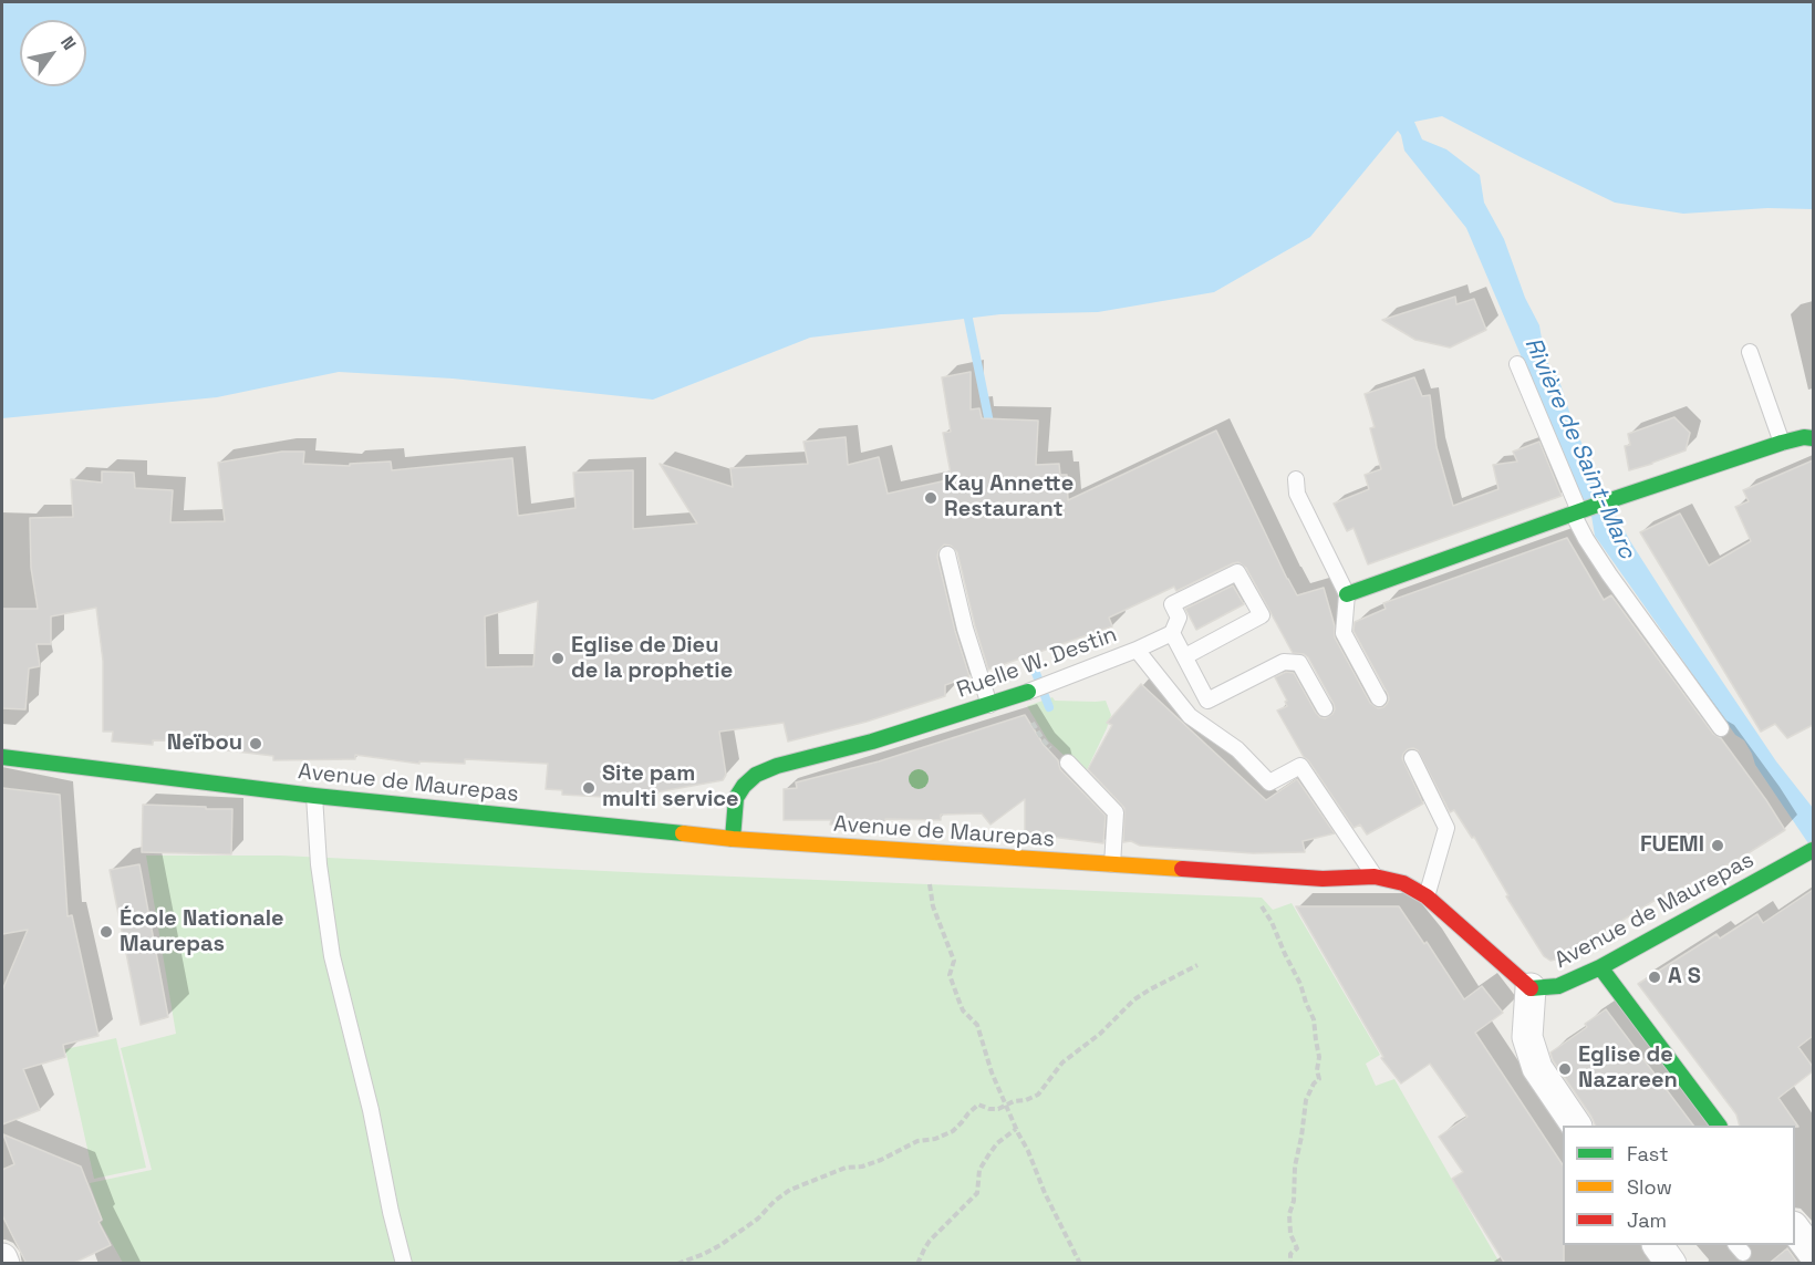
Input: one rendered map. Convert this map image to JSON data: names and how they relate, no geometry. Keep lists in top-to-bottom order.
{
  "streets": {
    "street": ["Ruelle W. Destin", "Avenue de Maurepas"]
  },
  "crossings": [
    ["Ruelle W. Destin", "Avenue de Maurepas"]
  ],
  "water": ["Rivière de Saint-Marc"],
  "places": [
    "Kay Annette Restaurant",
    "Eglise de Dieu de la prophetie",
    "Neïbou",
    "Site pam multi service",
    "FUEMI",
    "École Nationale Maurepas",
    "A S",
    "Eglise de Nazareen"
  ],
  "legend": ["Fast", "Slow", "Jam"],
  "north": "top right"
}
